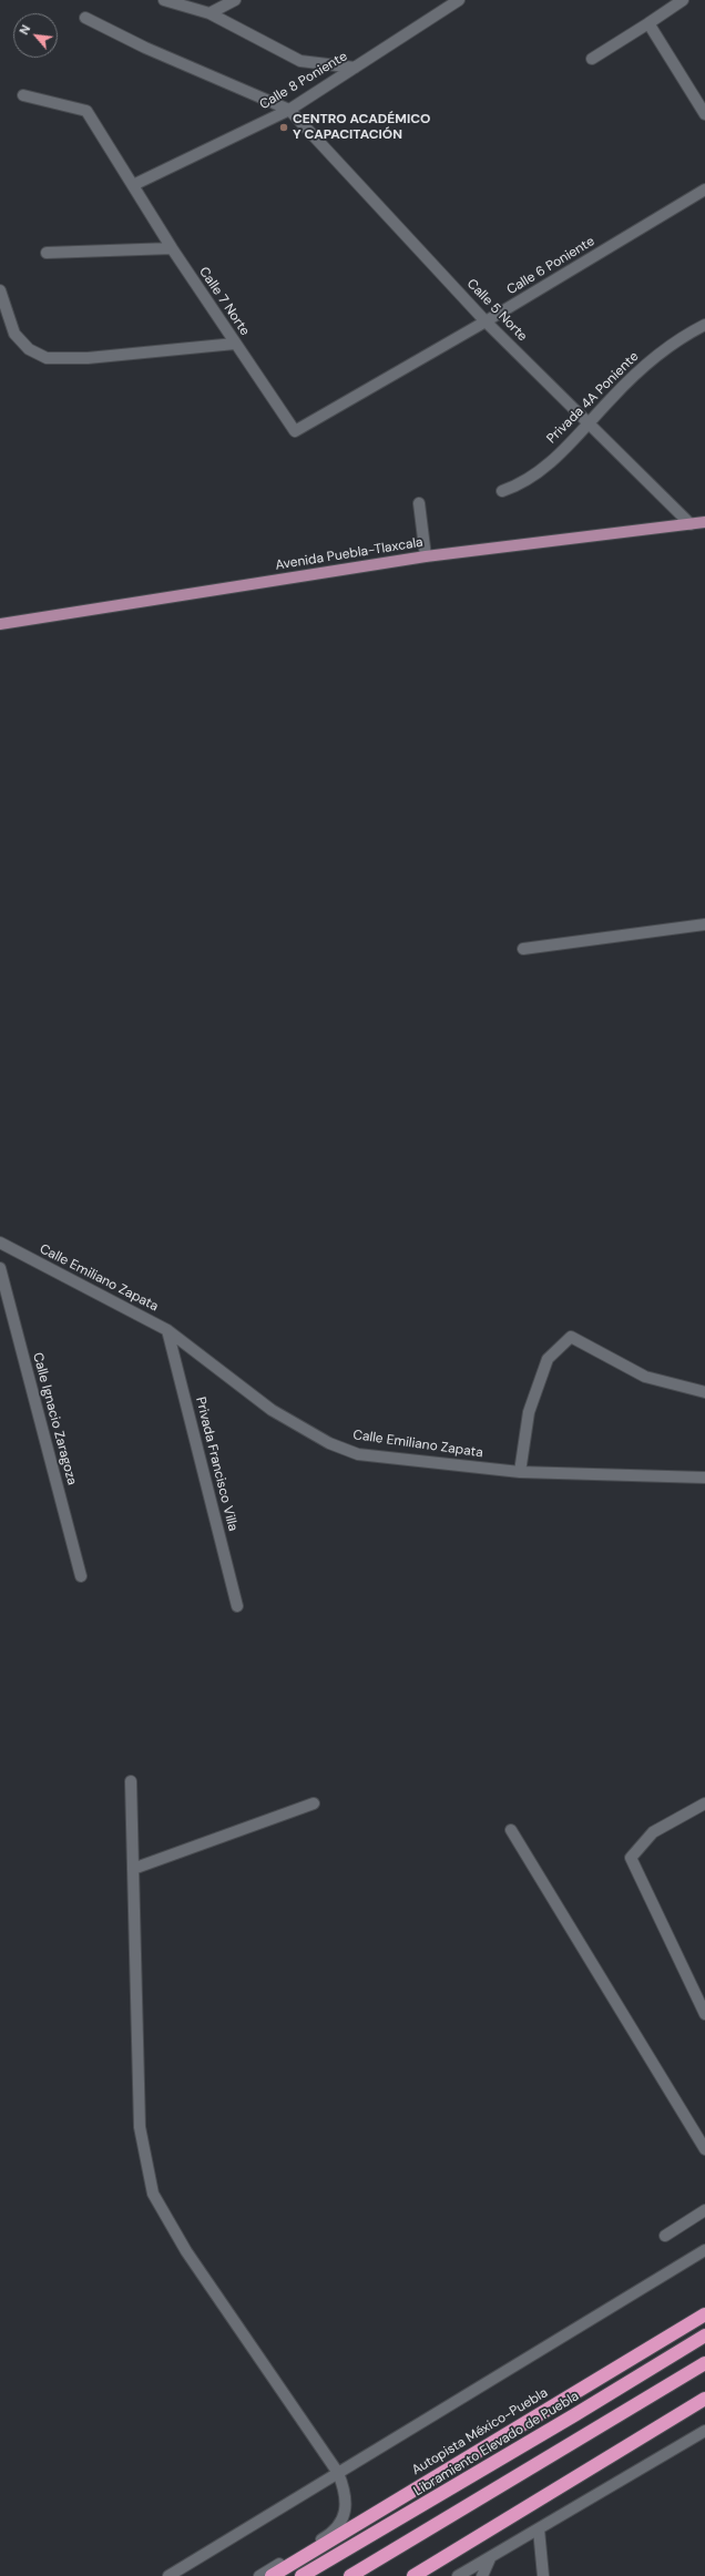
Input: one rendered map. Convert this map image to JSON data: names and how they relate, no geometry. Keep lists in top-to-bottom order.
{
  "streets": {
    "highway": ["Autopista México-Puebla", "Libramiento Elevado de Puebla"],
    "main road": ["Avenida Puebla-Tlaxcala"],
    "street": [
      "Calle 8 Poniente",
      "Calle 6 Poniente",
      "Calle 7 Norte",
      "Calle 5 Norte",
      "Privada 4A Poniente",
      "Calle Emiliano Zapata",
      "Calle Ignacio Zaragoza",
      "Privada Francisco Villa"
    ]
  },
  "crossings": [
    ["Calle 8 Poniente", "Calle 7 Norte"],
    ["Calle 8 Poniente", "Calle 5 Norte"],
    ["Calle 6 Poniente", "Calle 7 Norte"],
    ["Calle 6 Poniente", "Calle 5 Norte"],
    ["Calle 5 Norte", "Privada 4A Poniente"],
    ["Calle 5 Norte", "Avenida Puebla-Tlaxcala"],
    ["Calle Emiliano Zapata", "Privada Francisco Villa"]
  ],
  "places": ["CENTRO ACADÉMICO Y CAPACITACIÓN"],
  "north": "top left"
}
